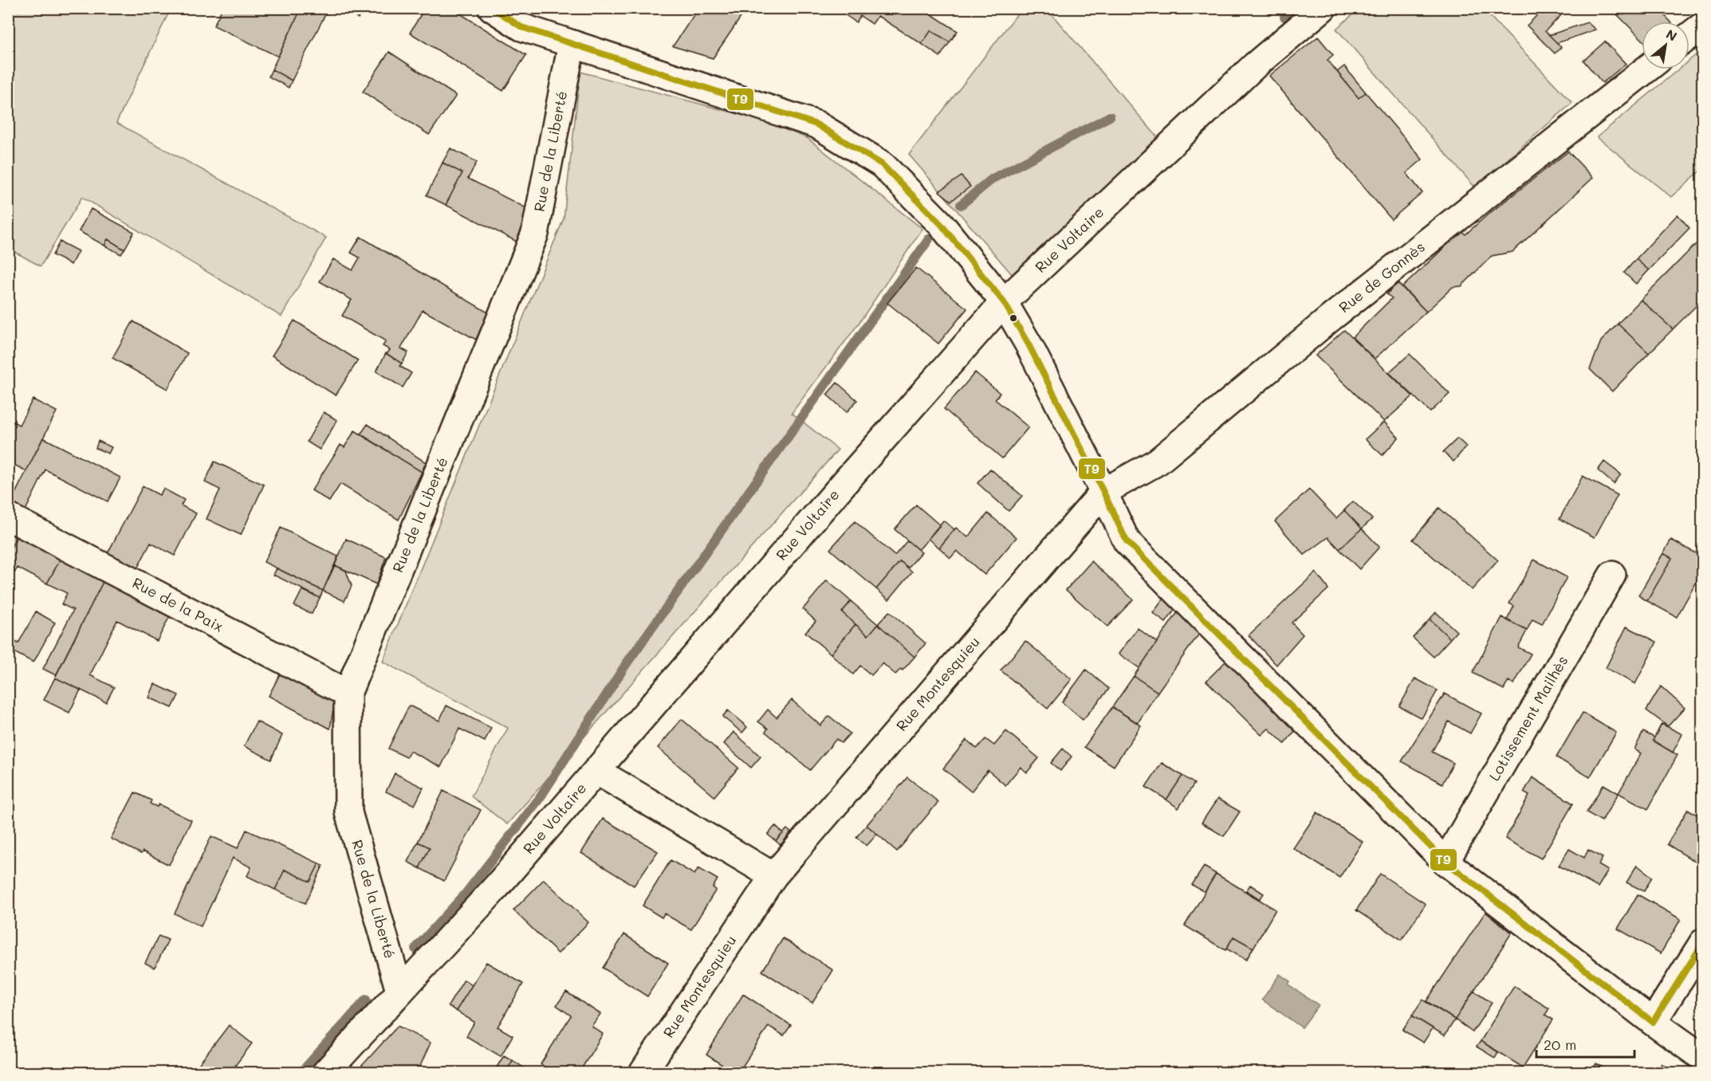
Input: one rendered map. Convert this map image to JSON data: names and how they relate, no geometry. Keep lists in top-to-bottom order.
{
  "streets": {
    "street": [
      "Rue de la Liberté",
      "Rue Voltaire",
      "Rue de Gonnès",
      "Rue de la Paix",
      "Rue Montesquieu",
      "Lotissement Mailhès"
    ]
  },
  "crossings": [
    ["Rue de la Liberté", "Rue Voltaire"],
    ["Rue de la Liberté", "Rue de la Paix"],
    ["Rue de Gonnès", "Rue Montesquieu"]
  ],
  "lines": ["transit line T9"],
  "scale_bar": "20 m",
  "north": "top right"
}
